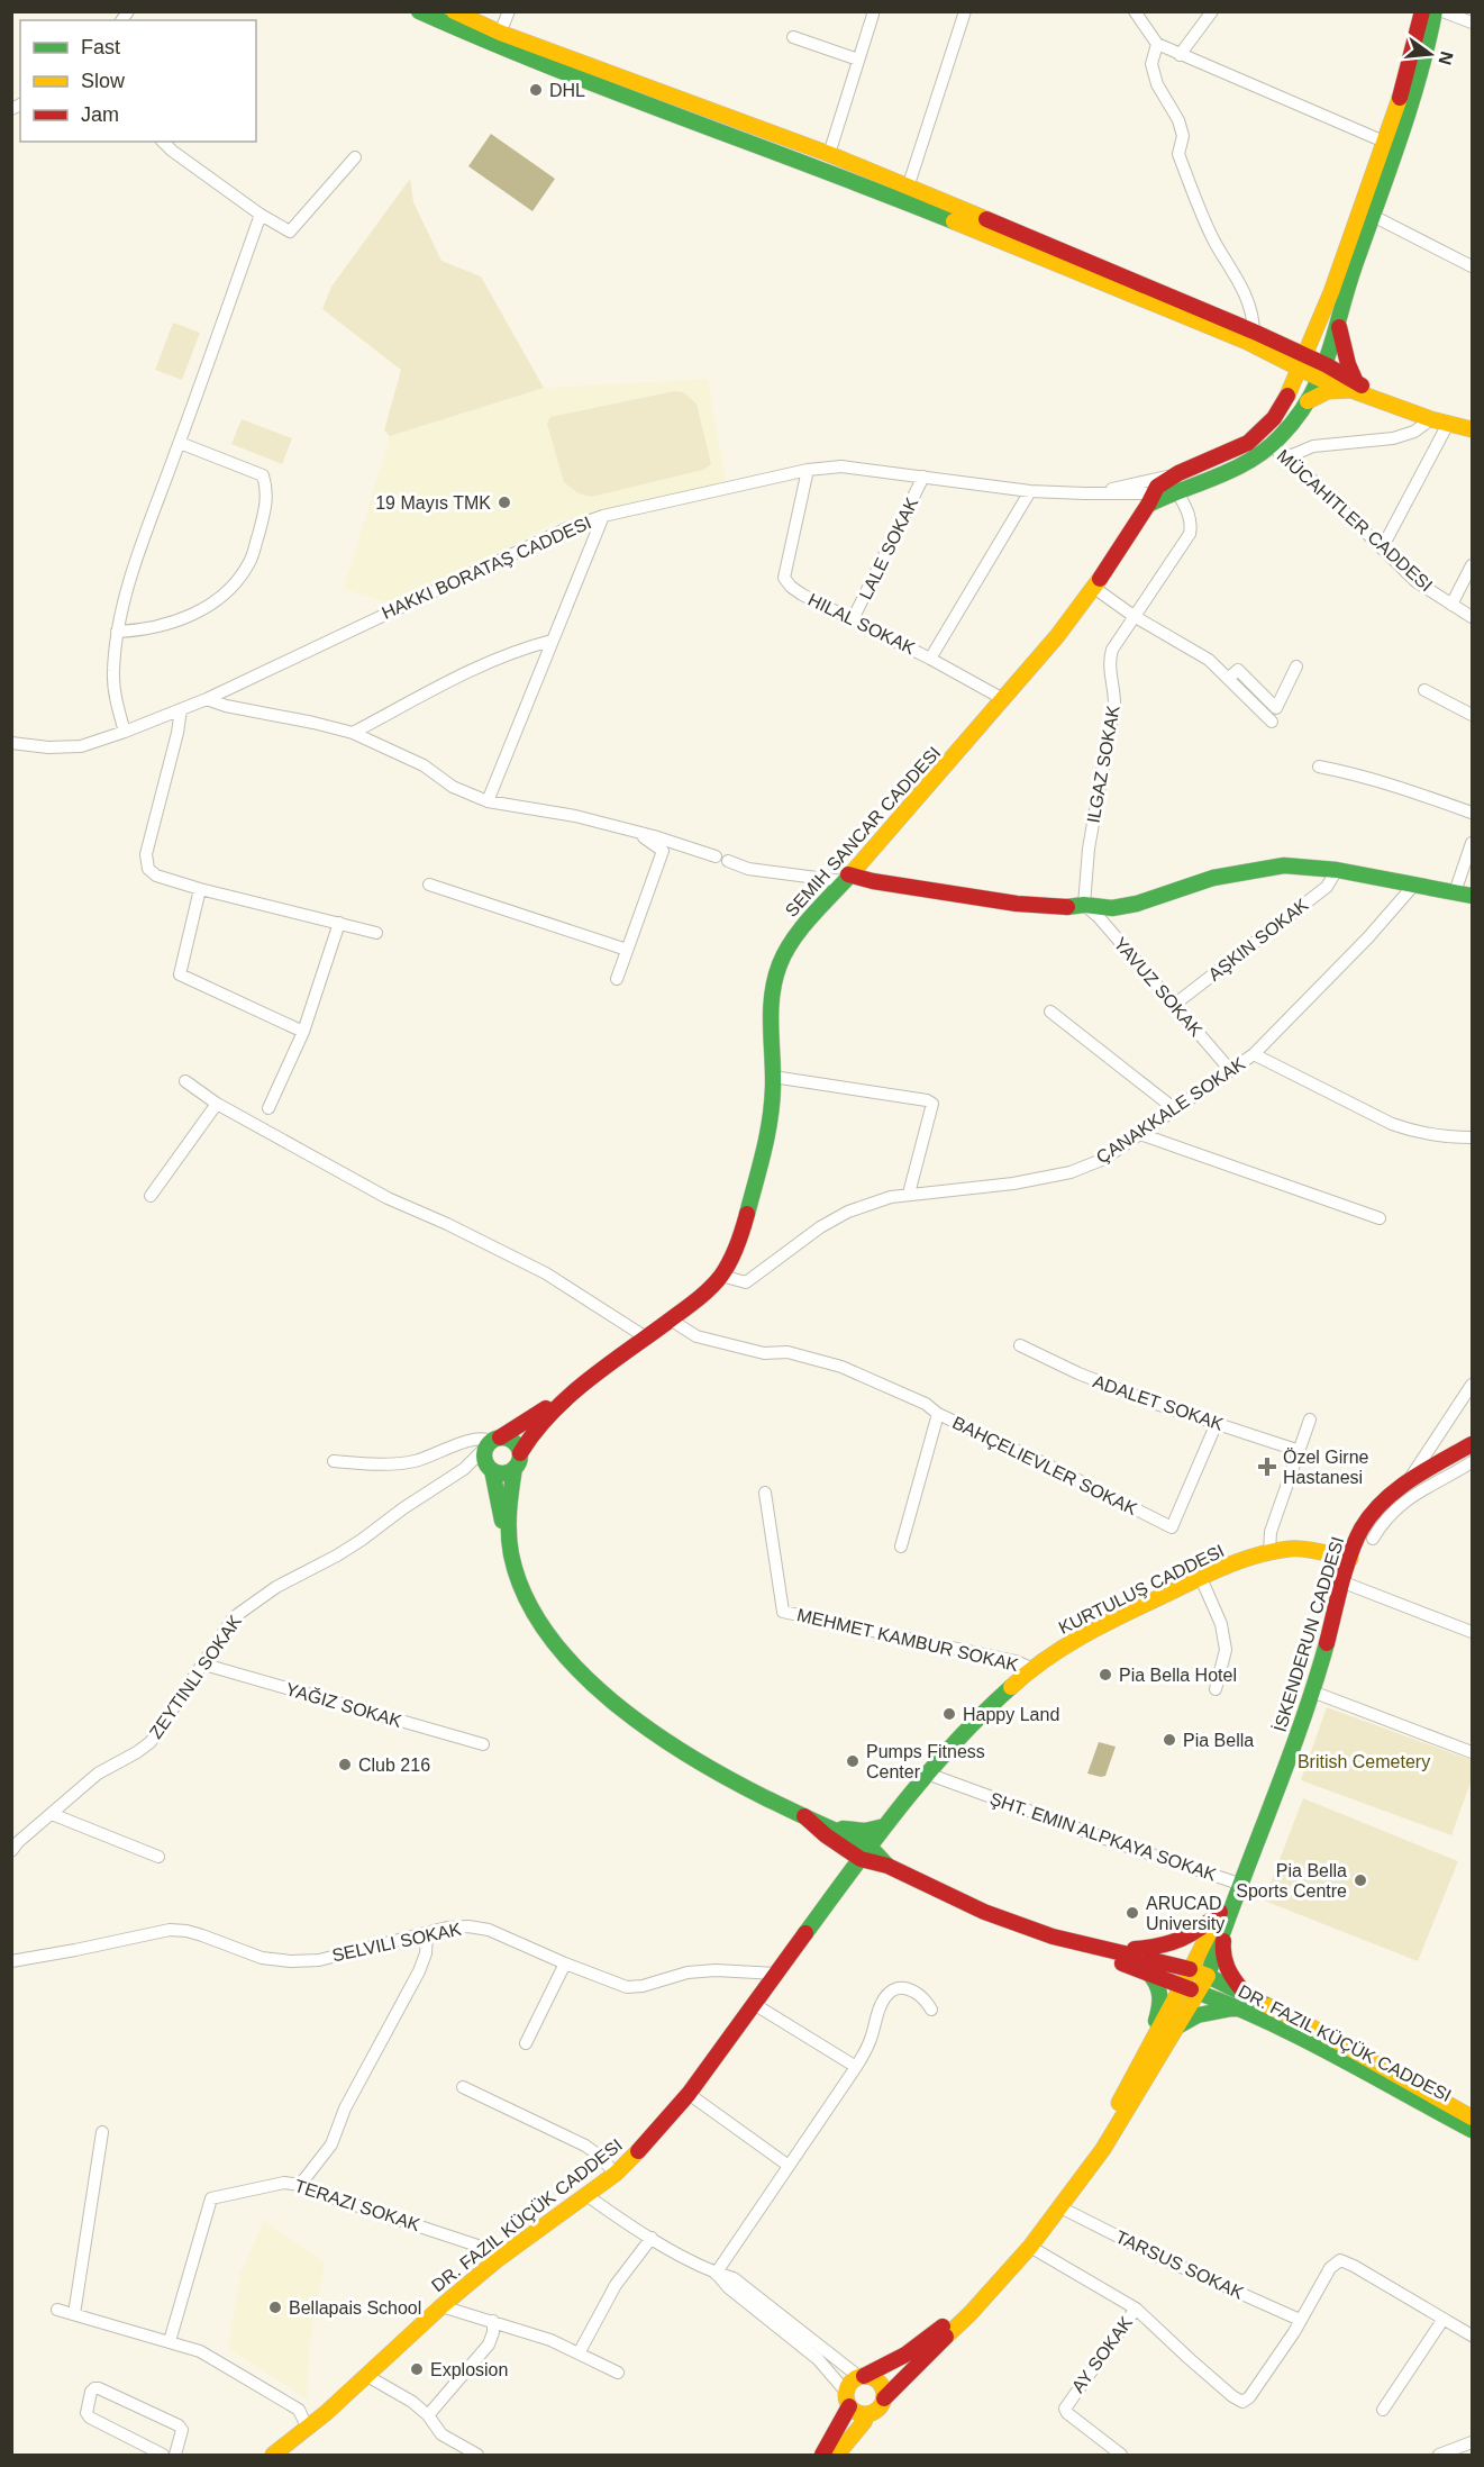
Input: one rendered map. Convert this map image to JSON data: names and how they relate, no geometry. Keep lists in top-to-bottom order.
{
  "streets": {
    "main road": ["SEMIH SANCAR CADDESI", "KURTULUŞ CADDESI", "İSKENDERUN CADDESI"],
    "street": [
      "MÜCAHITLER CADDESI",
      "LALE SOKAK",
      "HILAL SOKAK",
      "ILGAZ SOKAK",
      "YAVUZ SOKAK",
      "ÇANAKKALE SOKAK",
      "ADALET SOKAK",
      "BAHÇELIEVLER SOKAK",
      "MEHMET KAMBUR SOKAK",
      "ZEYTINLI SOKAK",
      "YAĞIZ SOKAK",
      "ŞHT. EMIN ALPKAYA SOKAK",
      "SELVILI SOKAK",
      "TERAZI SOKAK",
      "TARSUS SOKAK",
      "AY SOKAK"
    ]
  },
  "crossings": [
    ["MÜCAHITLER CADDESI", "SEMIH SANCAR CADDESI"],
    ["LALE SOKAK", "HILAL SOKAK"],
    ["HILAL SOKAK", "SEMIH SANCAR CADDESI"],
    ["ILGAZ SOKAK", "SEMIH SANCAR CADDESI"],
    ["ILGAZ SOKAK", "YAVUZ SOKAK"],
    ["SEMIH SANCAR CADDESI", "ÇANAKKALE SOKAK"],
    ["SEMIH SANCAR CADDESI", "KURTULUŞ CADDESI"],
    ["SEMIH SANCAR CADDESI", "ZEYTINLI SOKAK"],
    ["YAVUZ SOKAK", "ÇANAKKALE SOKAK"],
    ["ADALET SOKAK", "BAHÇELIEVLER SOKAK"],
    ["KURTULUŞ CADDESI", "İSKENDERUN CADDESI"],
    ["KURTULUŞ CADDESI", "MEHMET KAMBUR SOKAK"],
    ["KURTULUŞ CADDESI", "ŞHT. EMIN ALPKAYA SOKAK"],
    ["KURTULUŞ CADDESI", "SELVILI SOKAK"],
    ["KURTULUŞ CADDESI", "TERAZI SOKAK"],
    ["İSKENDERUN CADDESI", "ŞHT. EMIN ALPKAYA SOKAK"],
    ["ZEYTINLI SOKAK", "YAĞIZ SOKAK"]
  ],
  "parks": ["British Cemetery"],
  "places": {
    "other": [
      "DHL",
      "19 Mayıs TMK",
      "Pia Bella Hotel",
      "Happy Land",
      "Pia Bella",
      "Pumps Fitness Center",
      "Club 216",
      "Pia Bella Sports Centre",
      "ARUCAD University",
      "Bellapais School",
      "Explosion"
    ],
    "health": ["Özel Girne Hastanesi"]
  },
  "legend": ["Fast", "Slow", "Jam"],
  "north": "right"
}
